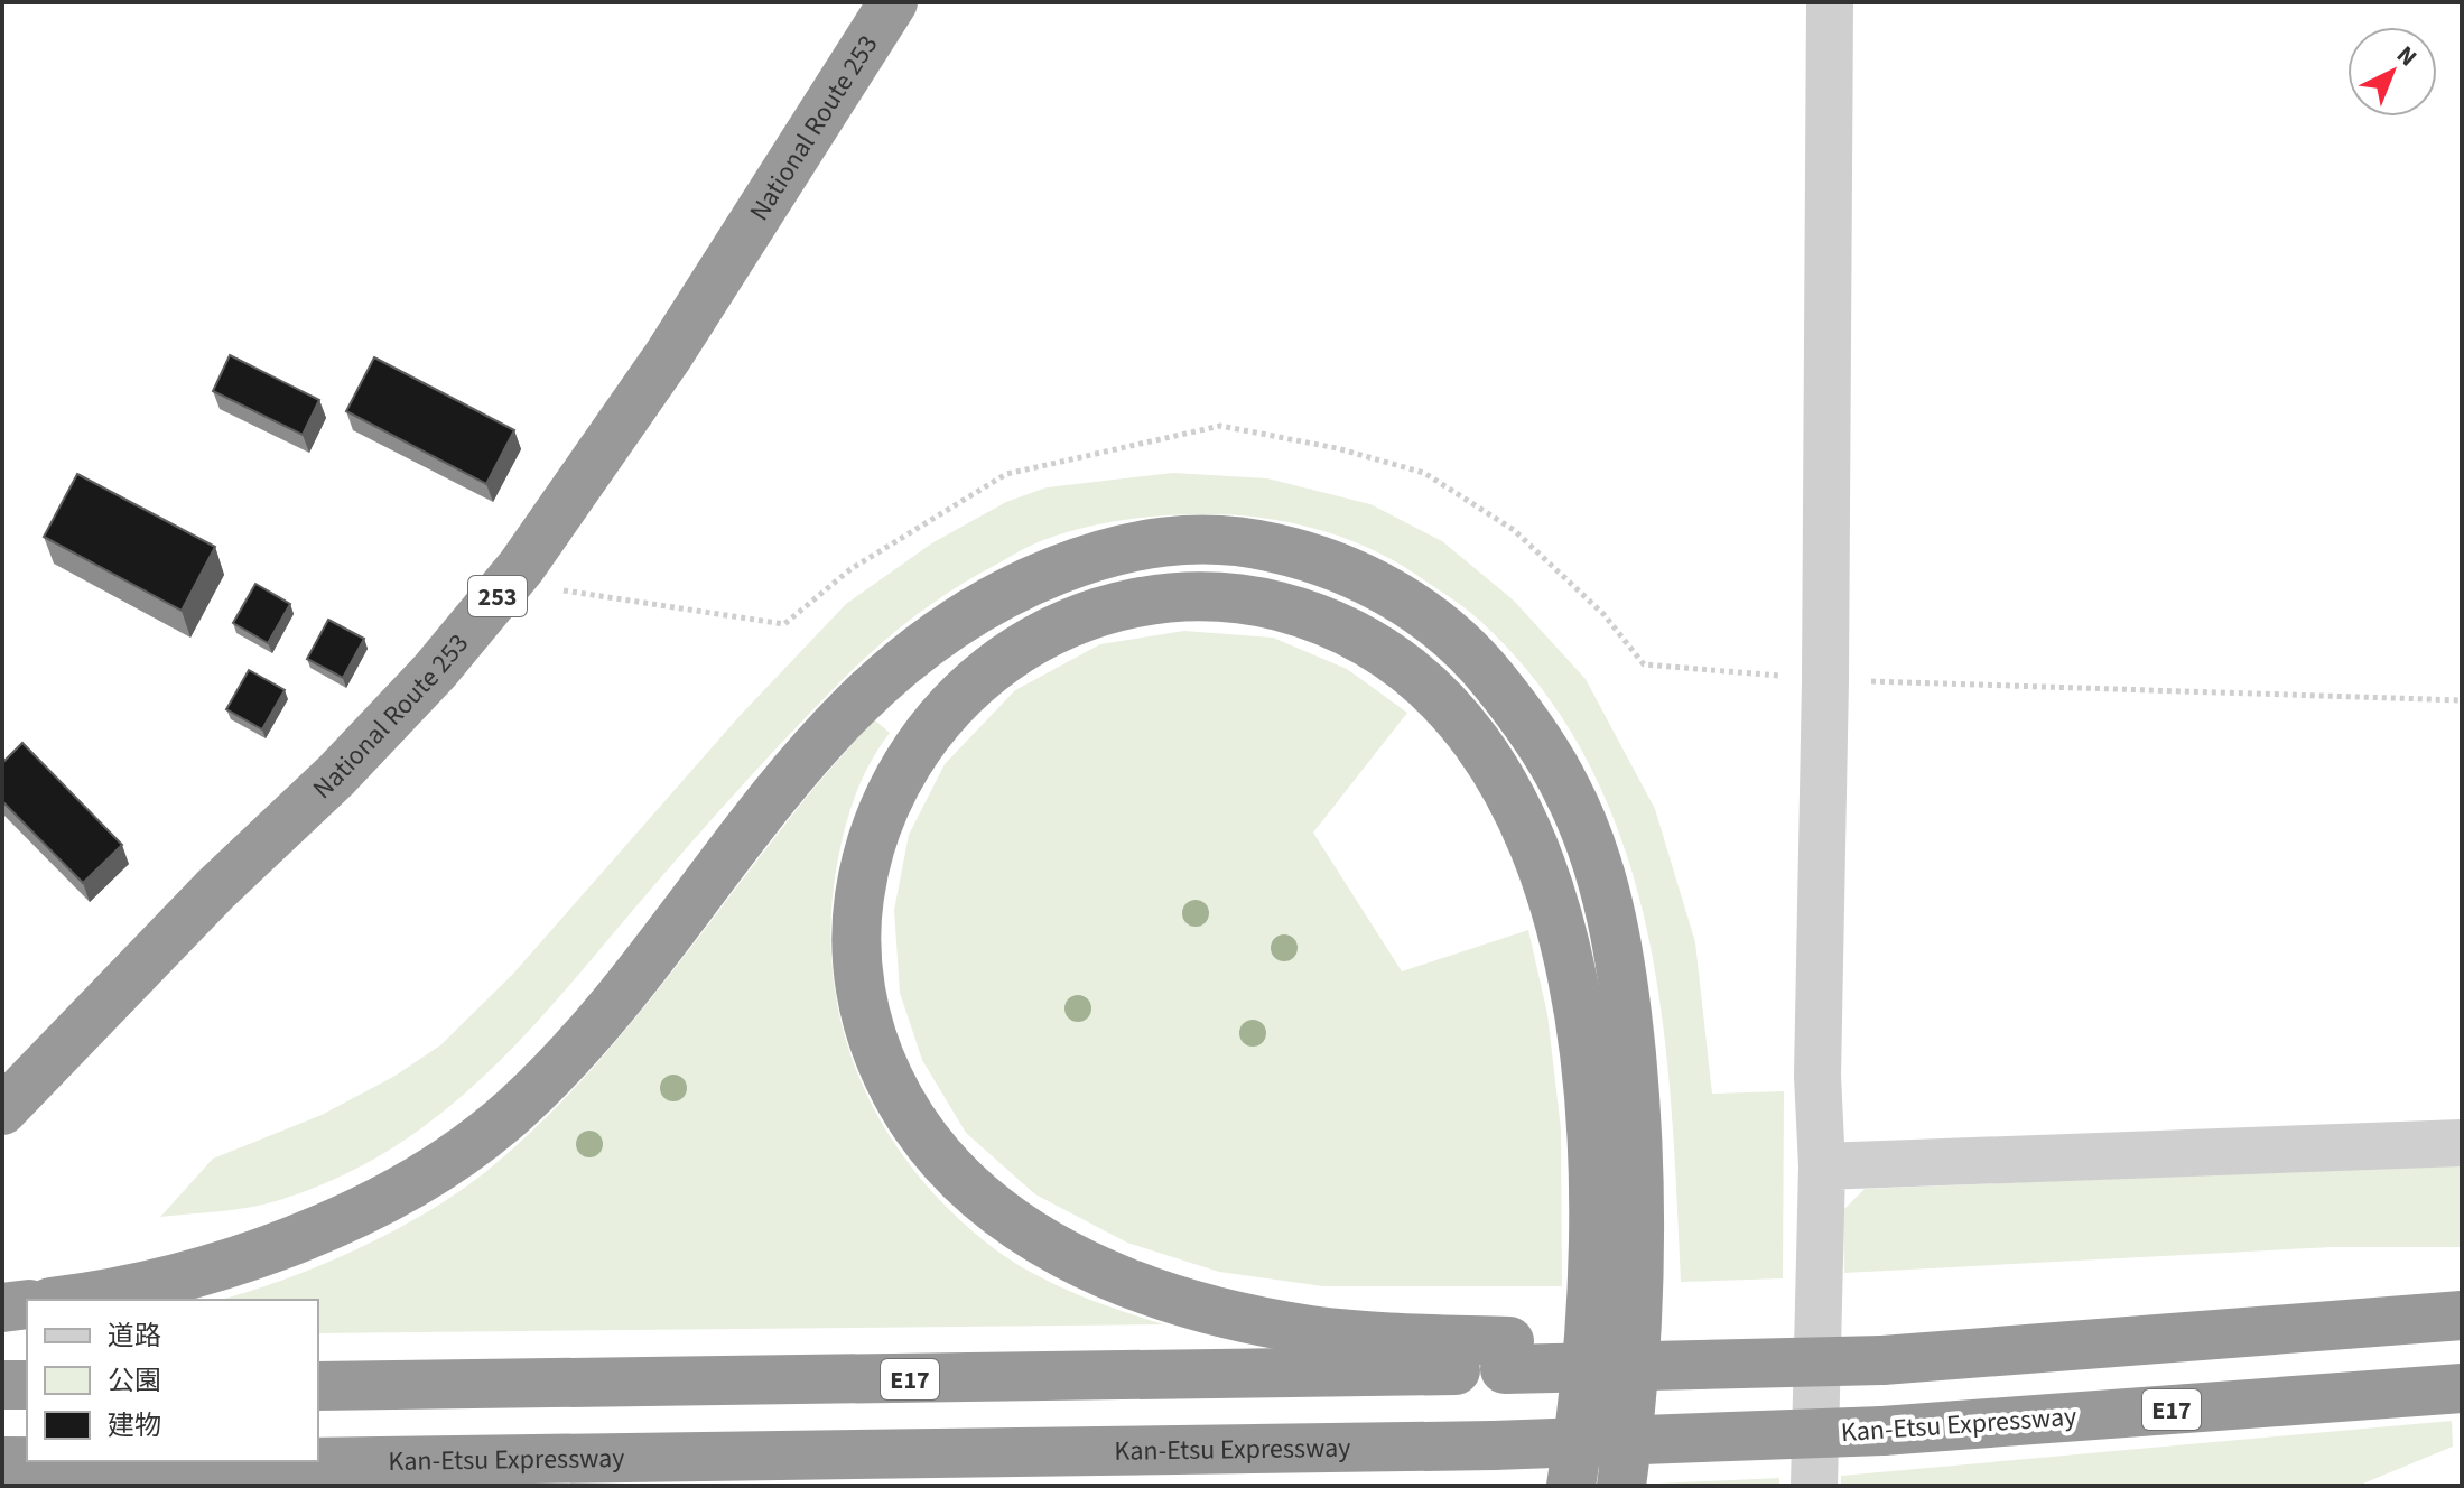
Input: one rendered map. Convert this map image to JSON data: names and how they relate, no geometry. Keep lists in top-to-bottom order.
{
  "streets": {
    "highway": [
      "National Route 253",
      "253",
      "E17",
      "Kan-Etsu Expressway"
    ]
  },
  "legend": ["道路", "公園", "建物"],
  "north": "top right"
}
